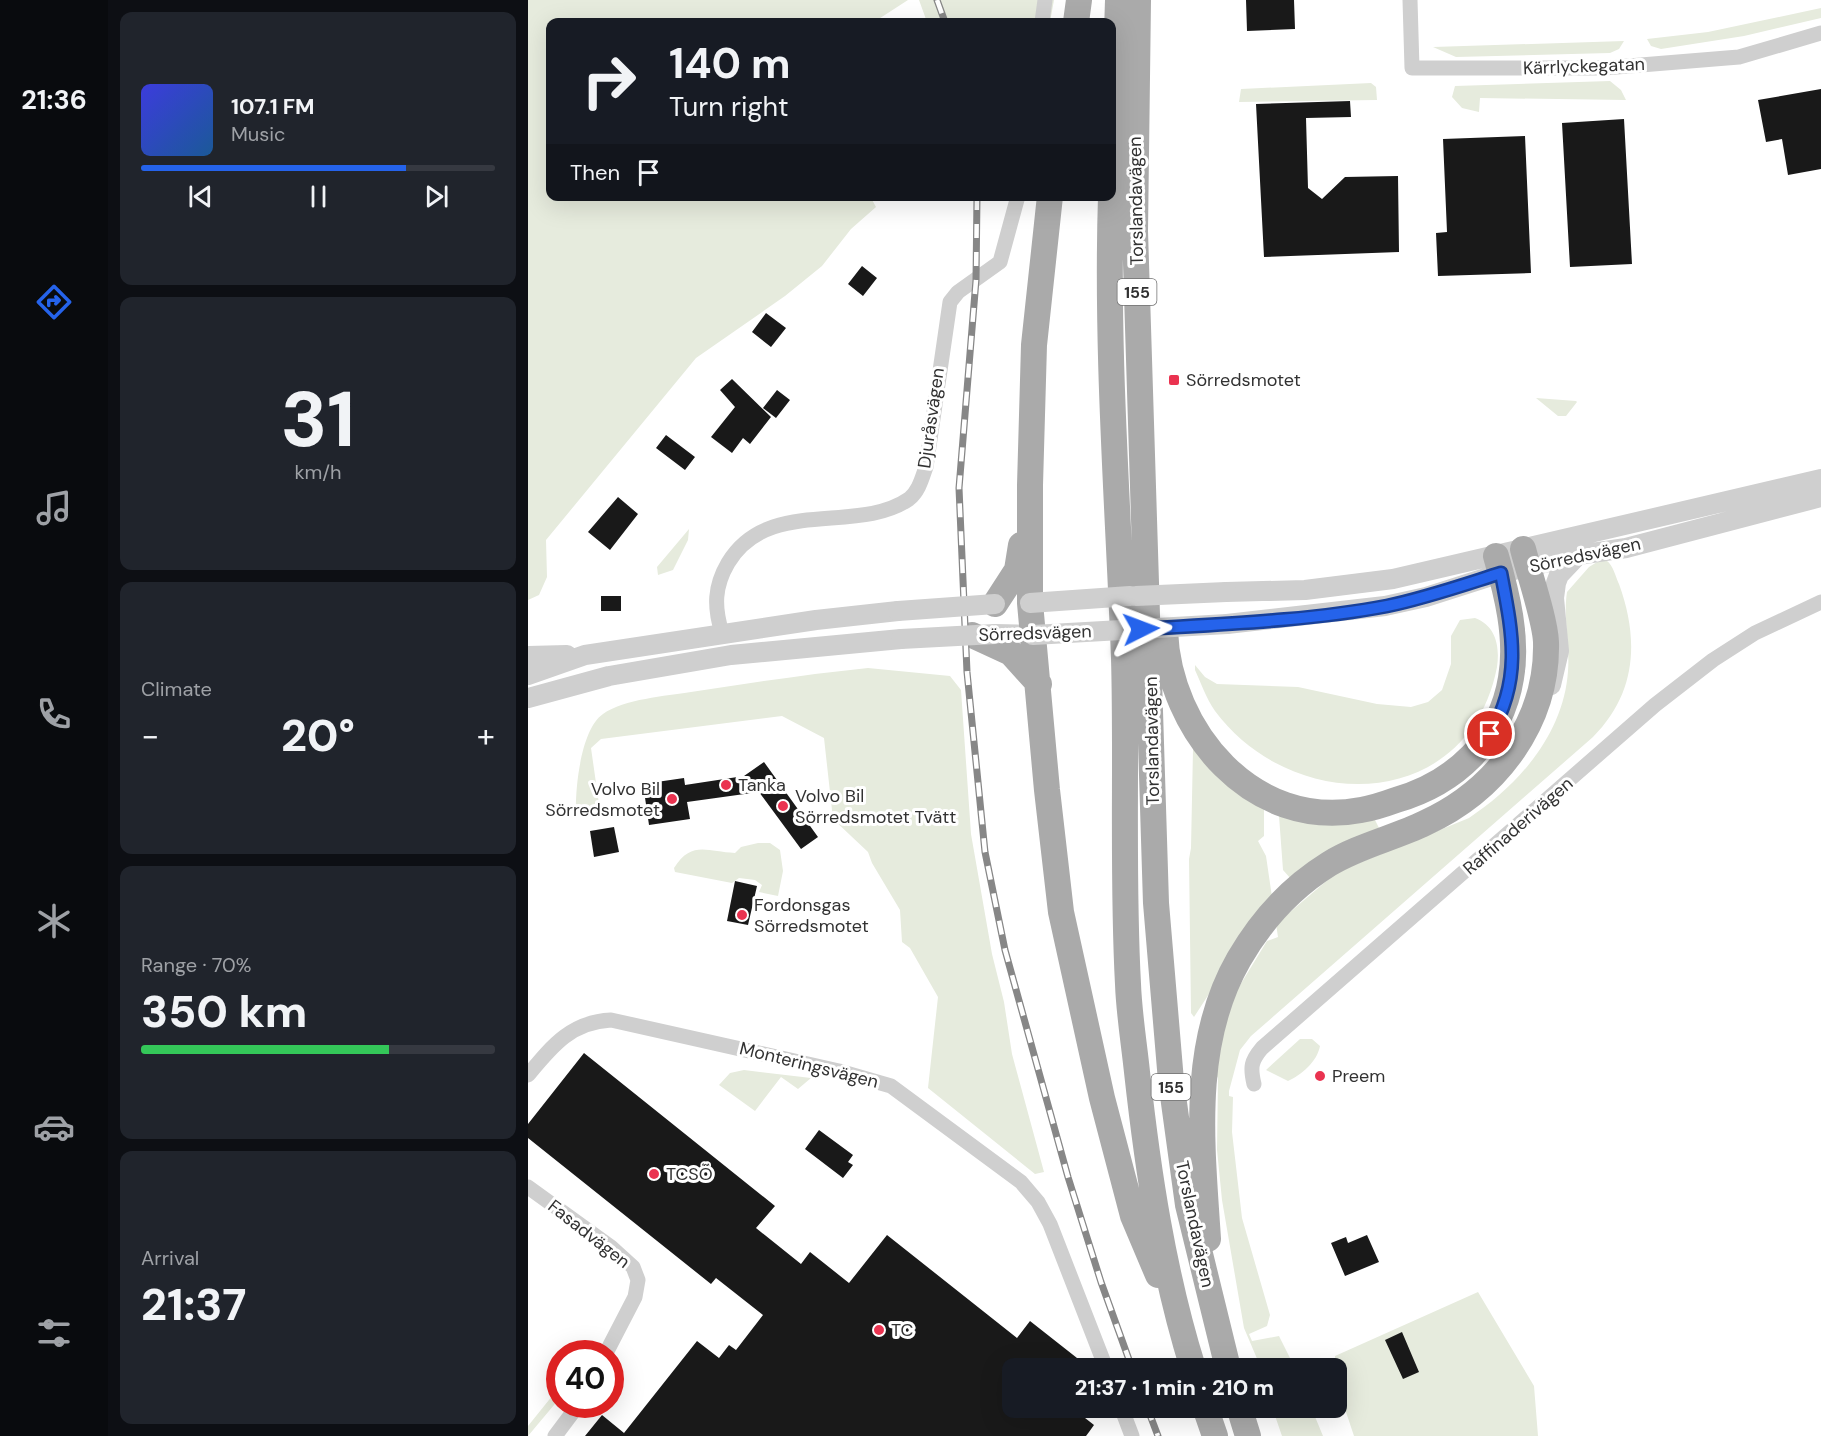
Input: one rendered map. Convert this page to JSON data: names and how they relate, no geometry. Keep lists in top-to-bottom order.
{
  "streets": {
    "main road": ["Torslandavägen", "155"],
    "street": [
      "Kärrlyckegatan",
      "Djuråsvägen",
      "Sörredsvägen",
      "Raffinaderivägen",
      "Monteringsvägen",
      "Fasadvägen"
    ]
  },
  "crossings": [
    ["Djuråsvägen", "Sörredsvägen"]
  ],
  "places": {
    "transit": ["Sörredsmotet"],
    "other": [
      "Tanka",
      "Volvo Bil Sörredsmotet",
      "Volvo Bil Sörredsmotet Tvätt",
      "Fordonsgas Sörredsmotet",
      "Preem",
      "TCSÖ",
      "TC"
    ]
  },
  "page": {
    "tabs": "21:36",
    "turn": ["140 m", "Turn right"],
    "song": ["107.1 FM", "Music"],
    "then": "Then",
    "tile": [
      ["31", "km/h"],
      "Climate",
      ["Range · 70%", "350 km"],
      ["Arrival", "21:37"]
    ],
    "heat": ["−", "20°", "+"],
    "limit": "40",
    "trip": "21:37 · 1 min · 210 m"
  }
}
